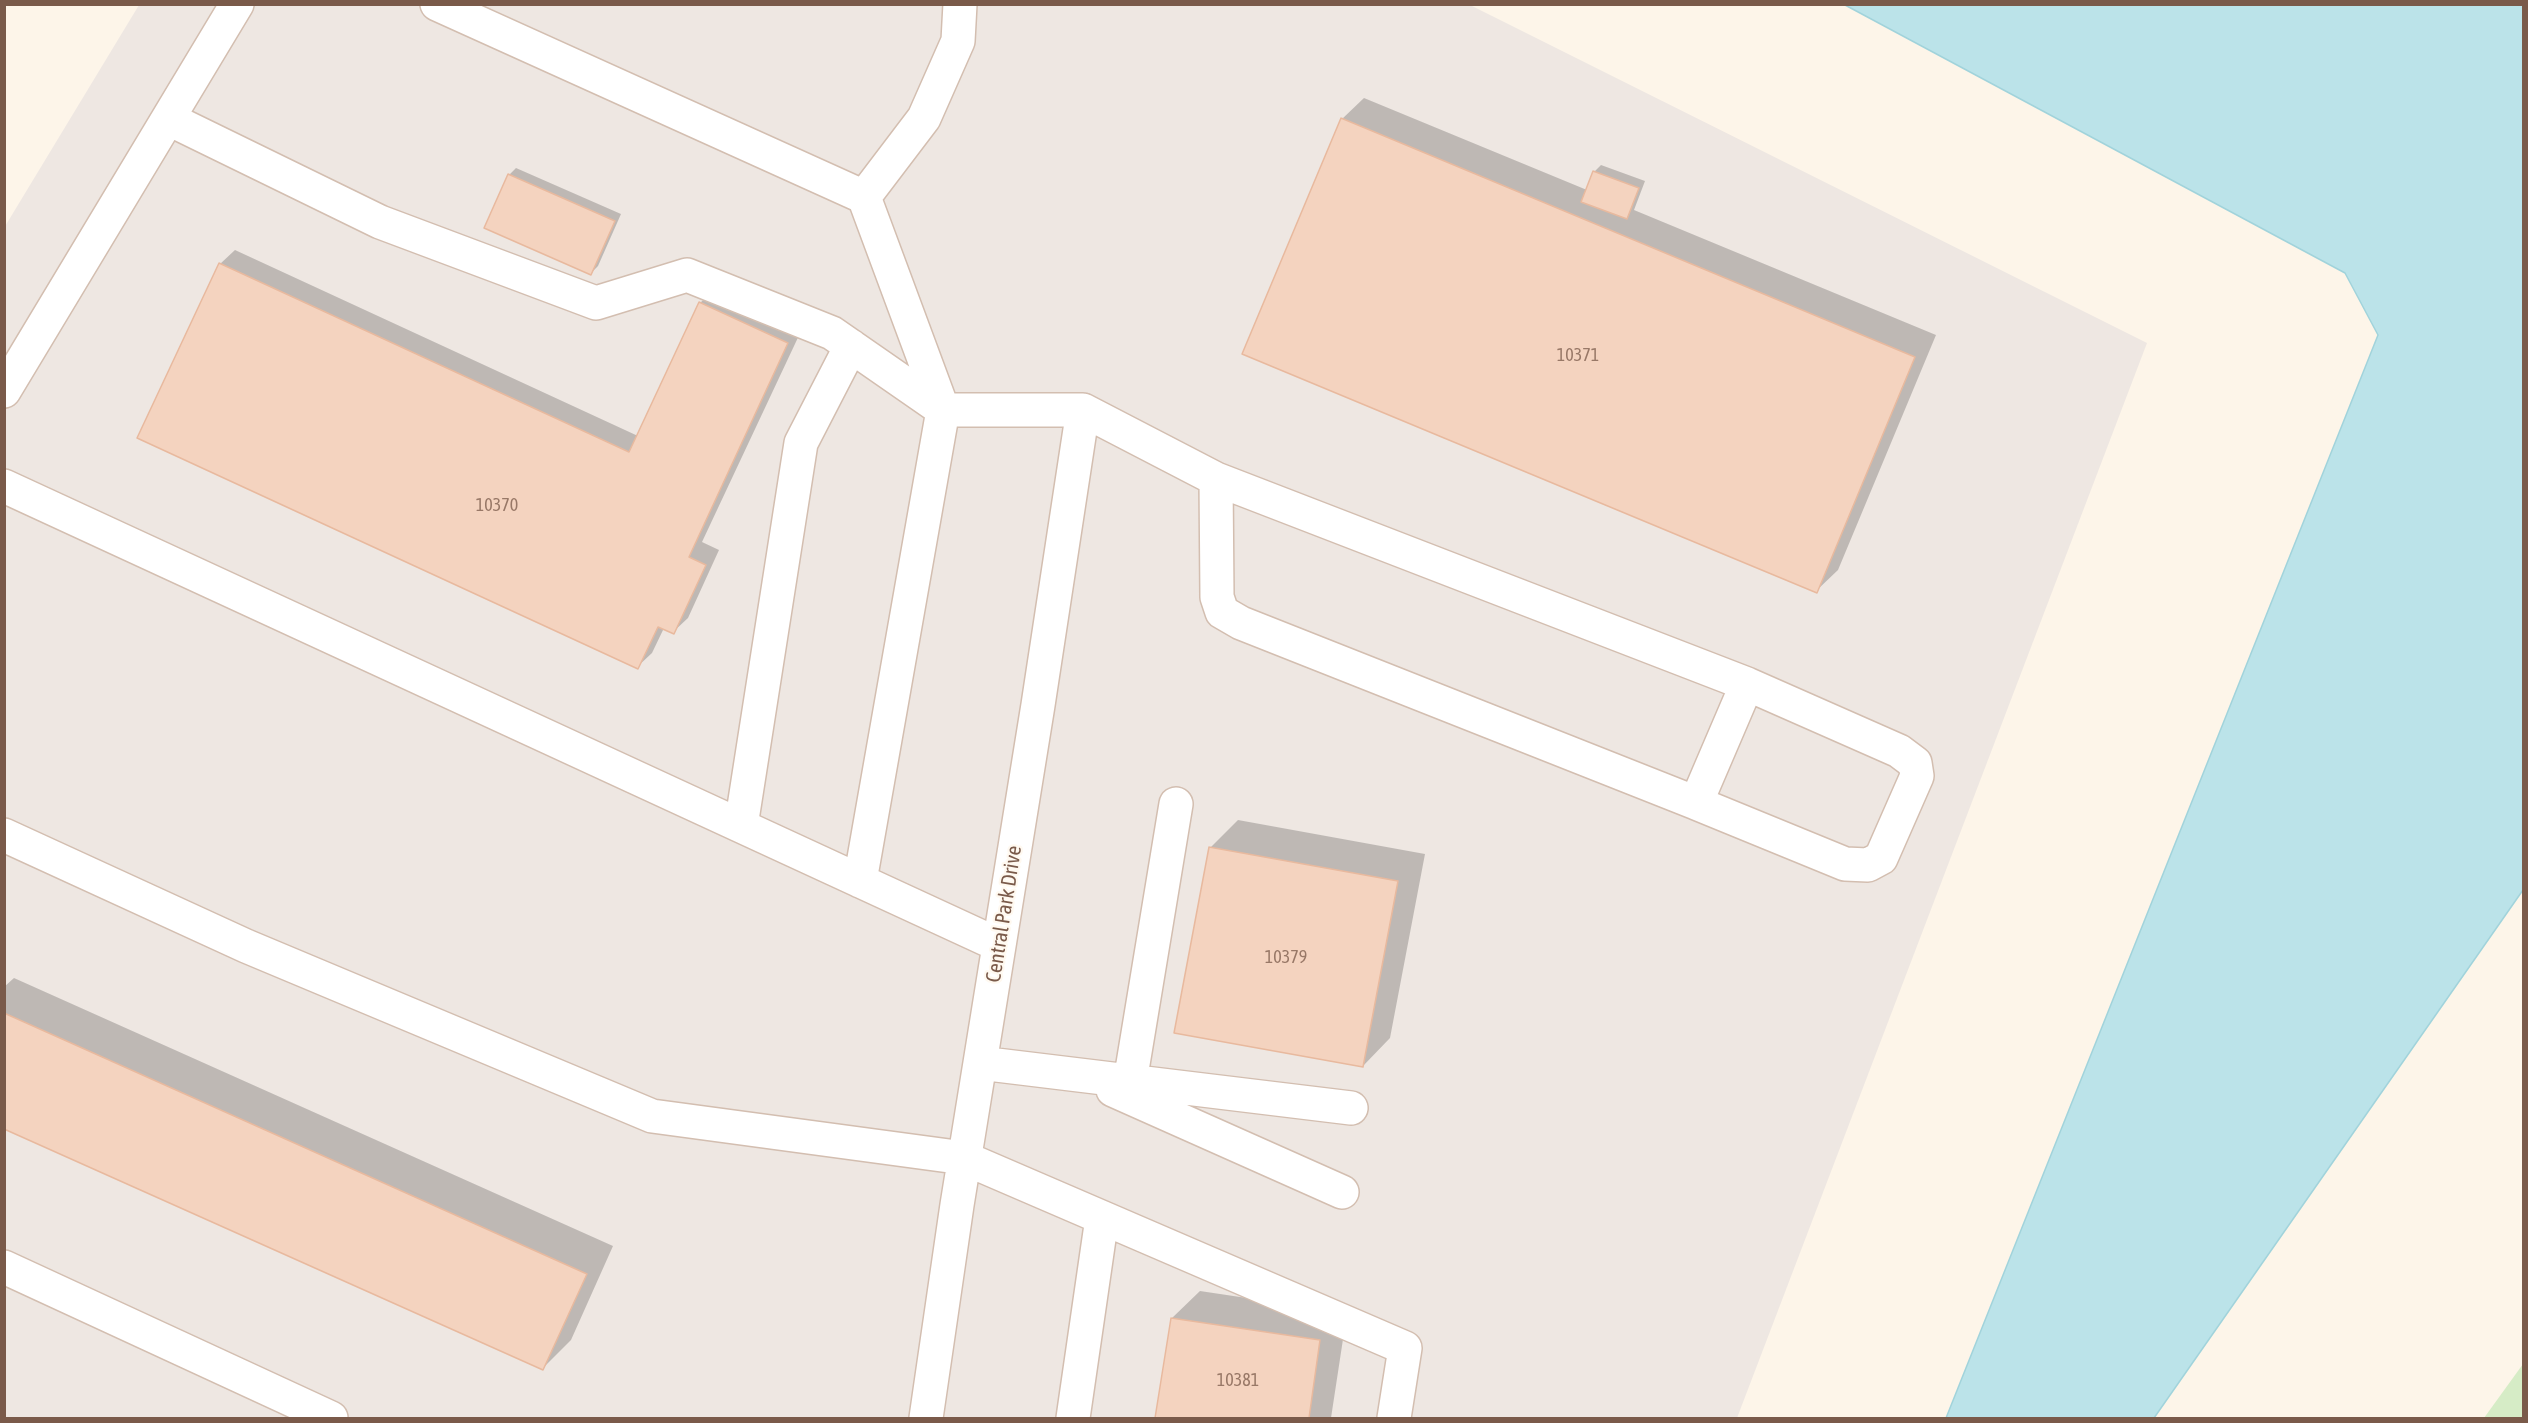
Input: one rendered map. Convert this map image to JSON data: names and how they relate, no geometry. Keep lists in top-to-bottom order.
{
  "streets": {
    "street": ["Central Park Drive"]
  },
  "house_numbers": [
    "10371",
    "10370",
    "10379",
    "10381"
  ]
}
